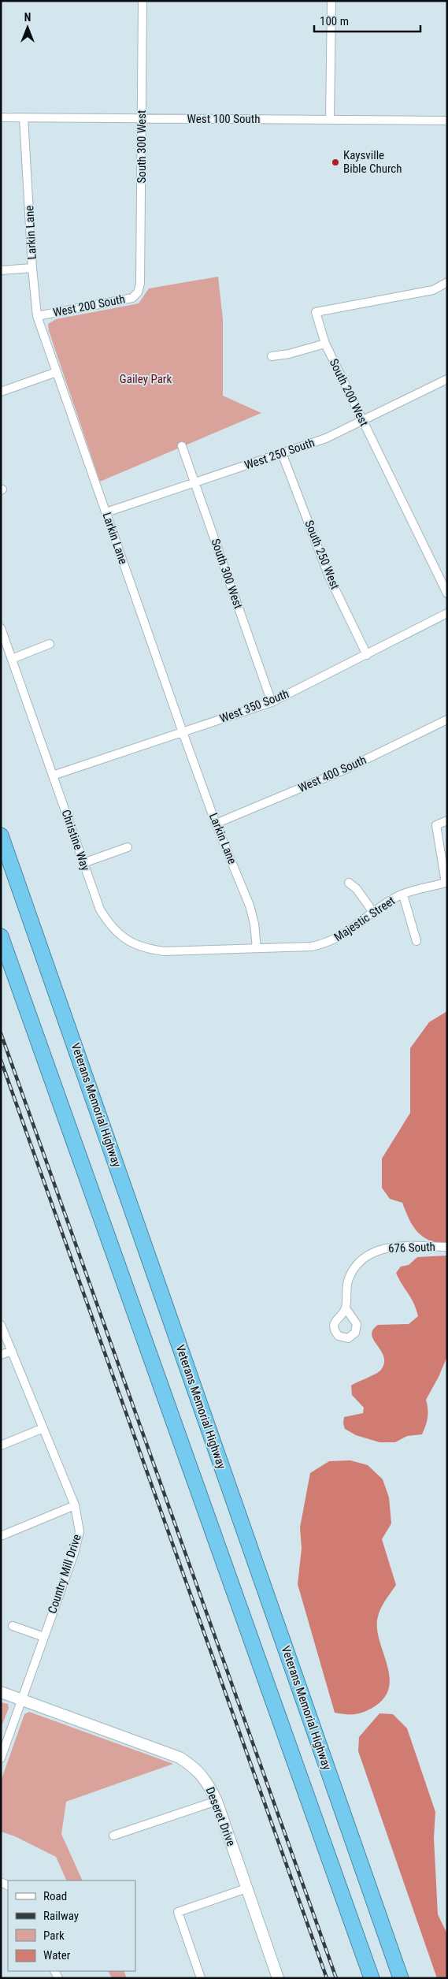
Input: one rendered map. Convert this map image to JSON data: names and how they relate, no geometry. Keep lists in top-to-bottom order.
{
  "streets": {
    "highway": ["Veterans Memorial Highway"],
    "street": [
      "West 100 South",
      "South 300 West",
      "Larkin Lane",
      "West 200 South",
      "South 200 West",
      "West 250 South",
      "South 250 West",
      "West 350 South",
      "West 400 South",
      "Christine Way",
      "Majestic Street",
      "676 South",
      "Country Mill Drive",
      "Deseret Drive"
    ]
  },
  "crossings": [
    ["West 100 South", "South 300 West"],
    ["West 100 South", "Larkin Lane"],
    ["South 300 West", "West 200 South"],
    ["South 300 West", "West 250 South"],
    ["South 300 West", "West 350 South"],
    ["Larkin Lane", "West 200 South"],
    ["Larkin Lane", "West 250 South"],
    ["Larkin Lane", "West 350 South"],
    ["Larkin Lane", "West 400 South"],
    ["Larkin Lane", "Majestic Street"],
    ["South 200 West", "West 250 South"],
    ["West 250 South", "South 250 West"],
    ["South 250 West", "West 350 South"],
    ["West 350 South", "Christine Way"],
    ["Christine Way", "Majestic Street"],
    ["Country Mill Drive", "Deseret Drive"]
  ],
  "parks": ["Gailey Park"],
  "places": ["Kaysville Bible Church"],
  "legend": [
    "Road",
    "Railway",
    "Park",
    "Water"
  ],
  "scale_bar": "100 m",
  "north": "top"
}
